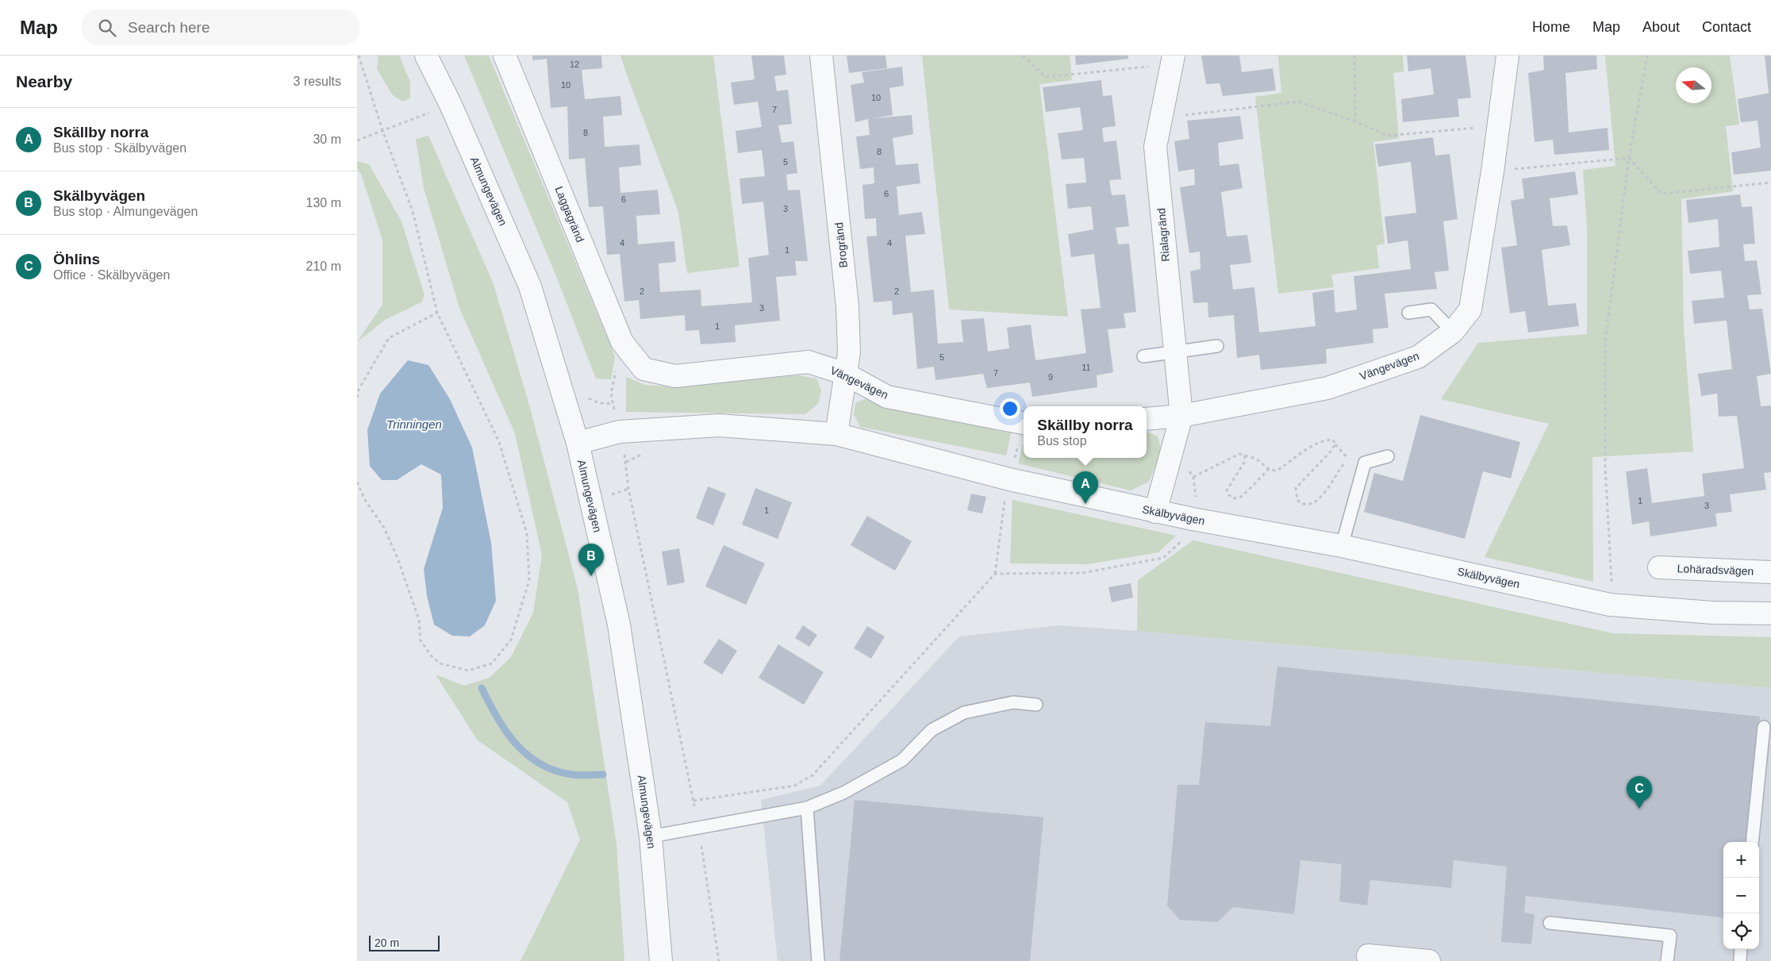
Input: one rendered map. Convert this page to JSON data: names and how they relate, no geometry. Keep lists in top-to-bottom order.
{
  "streets": {
    "street": [
      "Almungevägen",
      "Laggagränd",
      "Rialagränd",
      "Brogränd",
      "Vängevägen",
      "Skälbyvägen",
      "Lohäradsvägen"
    ]
  },
  "crossings": [
    ["Almungevägen", "Skälbyvägen"],
    ["Laggagränd", "Vängevägen"],
    ["Rialagränd", "Vängevägen"],
    ["Brogränd", "Vängevägen"],
    ["Brogränd", "Skälbyvägen"]
  ],
  "water": ["Trinningen"],
  "house_numbers": [
    "12",
    "10",
    "10",
    "7",
    "8",
    "8",
    "5",
    "6",
    "6",
    "3",
    "4",
    "4",
    "1",
    "2",
    "2",
    "3",
    "1",
    "5",
    "11",
    "7",
    "9",
    "1",
    "3",
    "1"
  ],
  "scale_bar": "20 m",
  "north": "left",
  "page": {
    "header": "Map",
    "search": "Search here",
    "nav": [
      "Home",
      "Map",
      "About",
      "Contact"
    ],
    "heading": ["Nearby", "3 results"],
    "list": [
      {
        "mark": "A",
        "name": "Skällby norra",
        "note": "Bus stop · Skälbyvägen",
        "value": "30 m"
      },
      {
        "mark": "B",
        "name": "Skälbyvägen",
        "note": "Bus stop · Almungevägen",
        "value": "130 m"
      },
      {
        "mark": "C",
        "name": "Öhlins",
        "note": "Office · Skälbyvägen",
        "value": "210 m"
      }
    ],
    "popup": ["Skällby norra", "Bus stop"],
    "pins": ["A", "B", "C"],
    "map_buttons": ["+", "−"],
    "scale": "20 m"
  }
}
